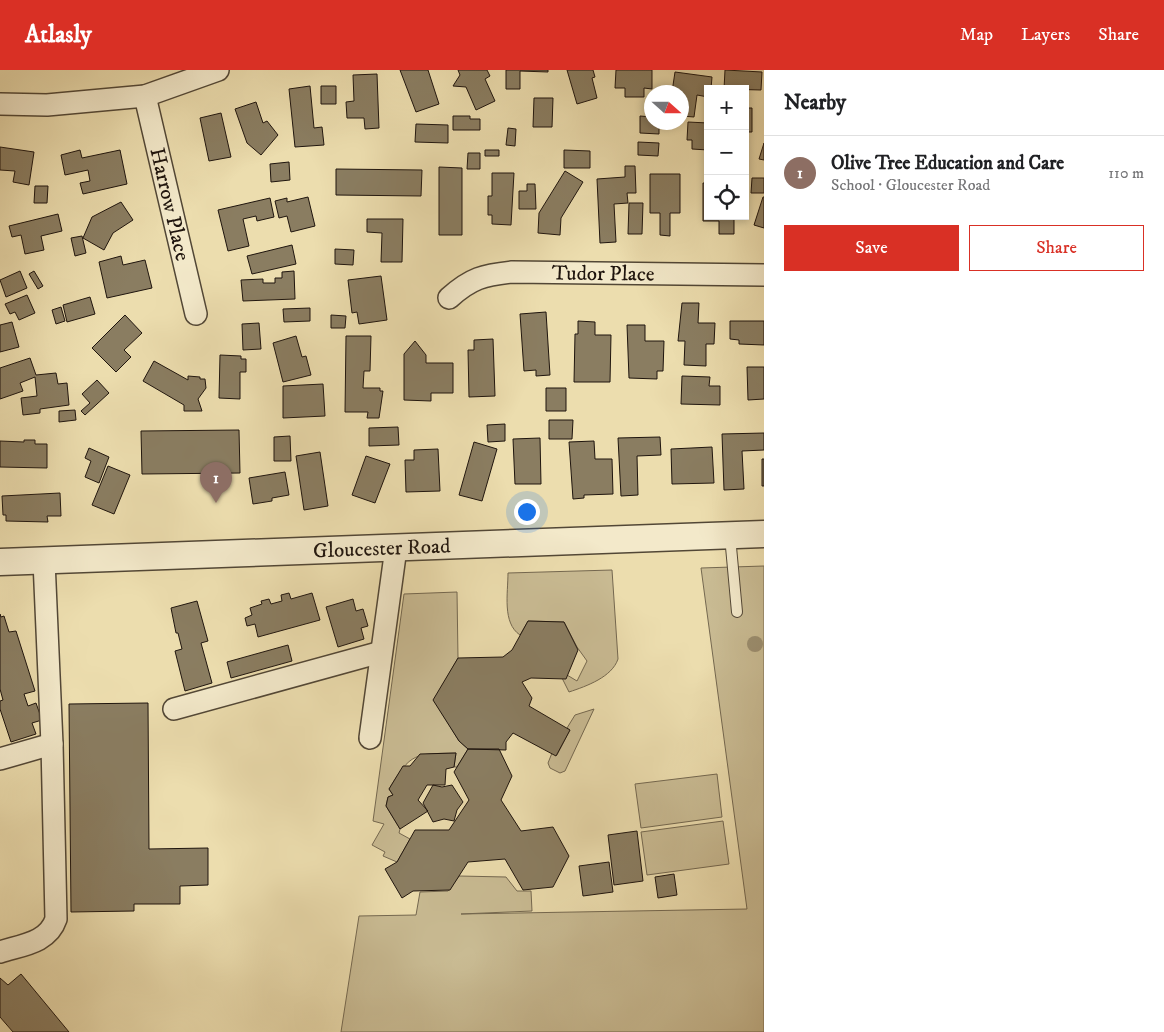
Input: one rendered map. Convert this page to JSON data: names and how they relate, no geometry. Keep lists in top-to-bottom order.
{
  "streets": {
    "street": ["Harrow Place", "Tudor Place", "Gloucester Road"]
  },
  "north": "right",
  "page": {
    "header": "Atlasly",
    "nav": ["Map", "Layers", "Share"],
    "heading": "Nearby",
    "map_buttons": ["+", "−"],
    "list": [
      {
        "mark": "1",
        "name": "Olive Tree Education and Care",
        "note": "School · Gloucester Road",
        "value": "110 m"
      }
    ],
    "buttons": ["Save", "Share"],
    "pins": "1"
  }
}
